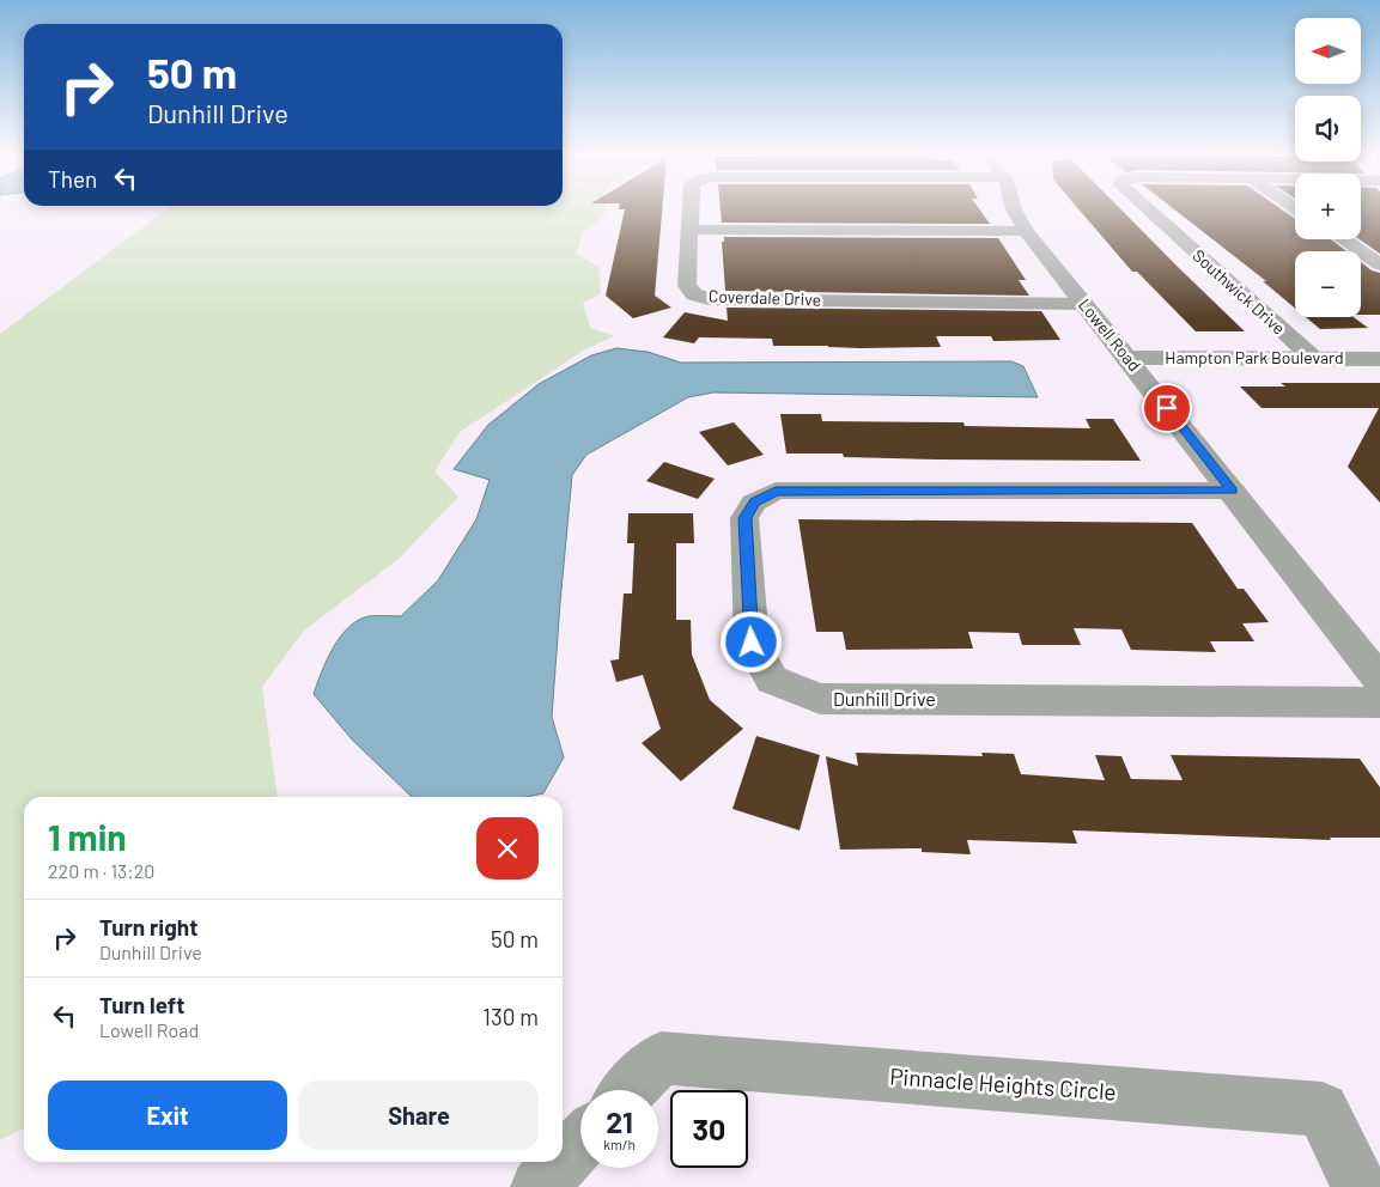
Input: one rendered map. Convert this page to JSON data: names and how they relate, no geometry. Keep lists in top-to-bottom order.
{
  "streets": {
    "street": [
      "Southwick Drive",
      "Coverdale Drive",
      "Lowell Road",
      "Hampton Park Boulevard",
      "Dunhill Drive",
      "Pinnacle Heights Circle"
    ]
  },
  "crossings": [
    ["Southwick Drive", "Hampton Park Boulevard"],
    ["Coverdale Drive", "Lowell Road"],
    ["Lowell Road", "Hampton Park Boulevard"],
    ["Lowell Road", "Dunhill Drive"]
  ],
  "north": "left",
  "page": {
    "map_buttons": ["+", "−"],
    "turn": ["50 m", "Dunhill Drive"],
    "then": "Then",
    "heading": ["1 min", "220 m · 13:20"],
    "list": [
      {
        "name": "Turn right",
        "note": "Dunhill Drive",
        "value": "50 m"
      },
      {
        "name": "Turn left",
        "note": "Lowell Road",
        "value": "130 m"
      }
    ],
    "buttons": ["Exit", "Share"],
    "speed": "21 km/h",
    "limit": "30"
  }
}
